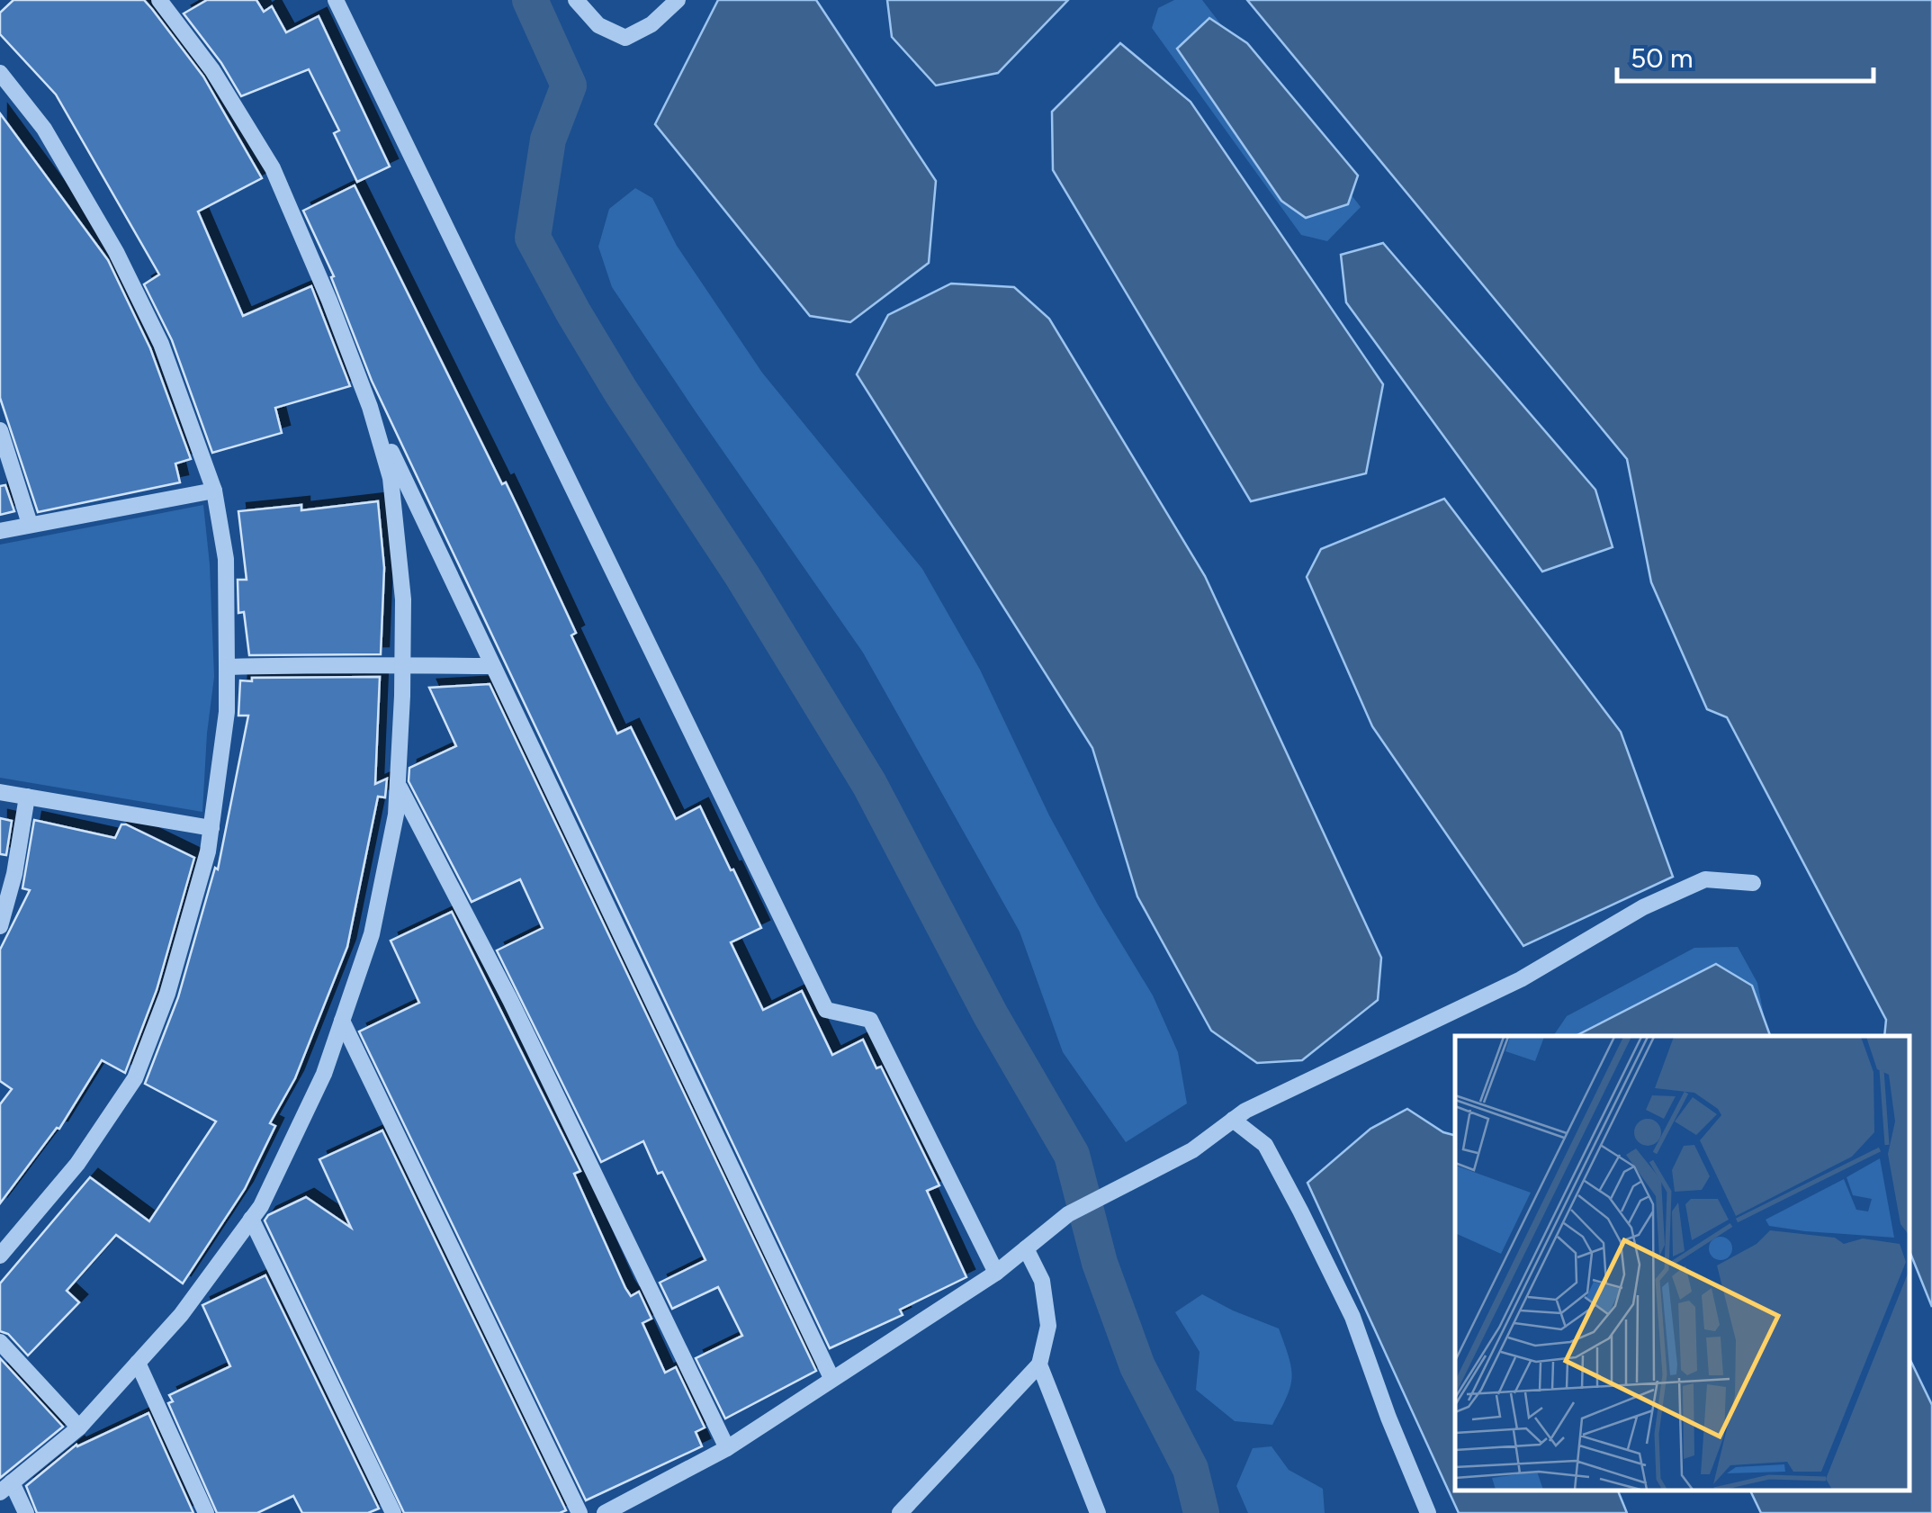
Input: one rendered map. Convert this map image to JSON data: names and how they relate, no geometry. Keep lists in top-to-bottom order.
{
  "scale_bar": "50 m"
}
